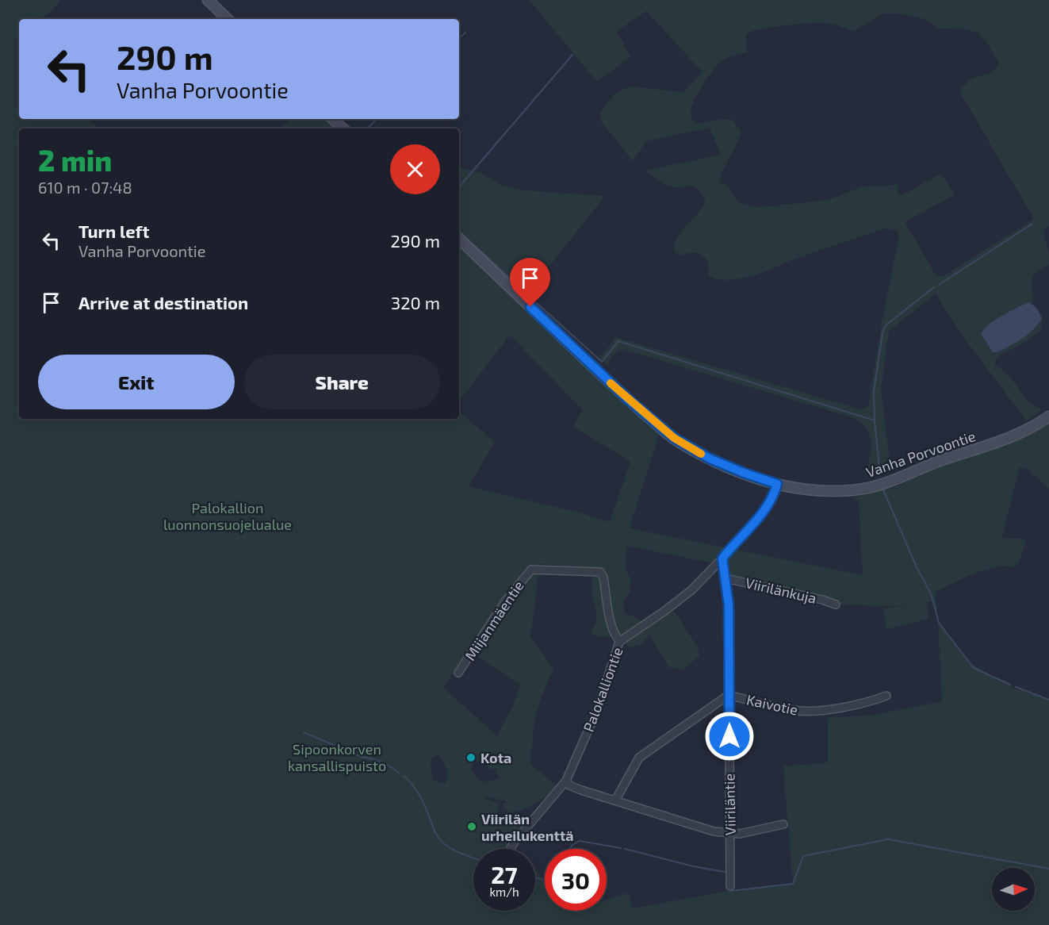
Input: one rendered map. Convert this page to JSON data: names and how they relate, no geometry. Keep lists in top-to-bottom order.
{
  "streets": {
    "street": [
      "Vanha Porvoontie",
      "Viirilänkuja",
      "Miijanmäentie",
      "Palokalliontie",
      "Kaivotie",
      "Viiriläntie"
    ]
  },
  "crossings": [
    ["Viirilänkuja", "Viiriläntie"],
    ["Miijanmäentie", "Palokalliontie"],
    ["Palokalliontie", "Viiriläntie"],
    ["Kaivotie", "Viiriläntie"]
  ],
  "parks": ["Palokallion luonnonsuojelualue", "Sipoonkorven kansallispuisto"],
  "places": ["Kota", "Viirilän urheilukenttä"],
  "north": "right",
  "page": {
    "turn": ["290 m", "Vanha Porvoontie"],
    "heading": ["2 min", "610 m · 07:48"],
    "list": [
      {
        "name": "Turn left",
        "note": "Vanha Porvoontie",
        "value": "290 m"
      },
      {
        "name": "Arrive at destination",
        "value": "320 m"
      }
    ],
    "buttons": ["Exit", "Share"],
    "speed": "27 km/h",
    "limit": "30"
  }
}
